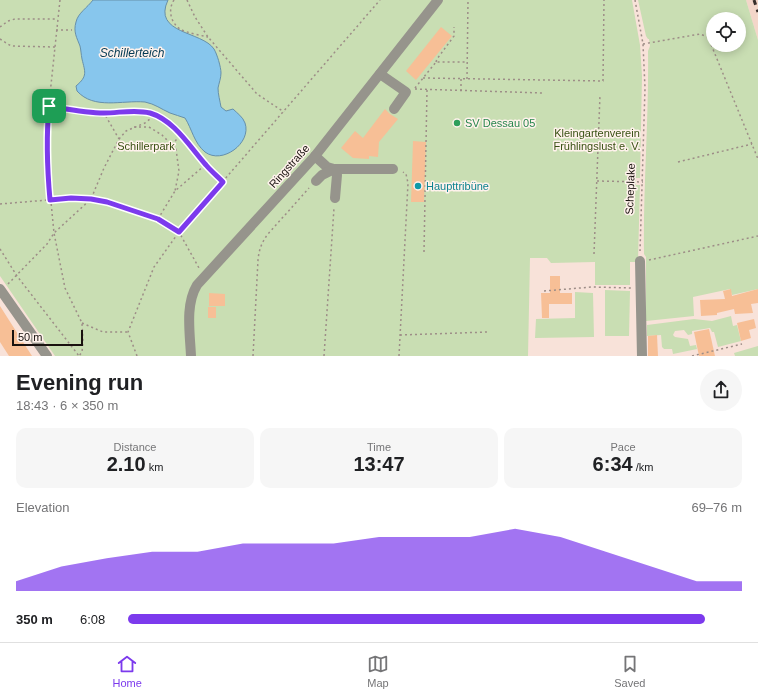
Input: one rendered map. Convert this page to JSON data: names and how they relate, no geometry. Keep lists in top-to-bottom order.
{
  "streets": {
    "street": ["Ringstraße"],
    "path": ["Scheplake"]
  },
  "water": ["Schillerteich"],
  "parks": ["Kleingartenverein Frühlingslust e. V.", "Schillerpark"],
  "places": ["SV Dessau 05", "Haupttribüne"],
  "scale_bar": "50 m",
  "page": {
    "scale": "50 m",
    "heading": ["Evening run", "18:43 · 6 × 350 m"],
    "stats": [
      ["Distance", "2.10 km"],
      ["Time", "13:47"],
      ["Pace", "6:34 /km"]
    ],
    "chart": ["Elevation", "69–76 m"],
    "list": [
      {
        "name": "350 m",
        "note": "6:08"
      }
    ],
    "tabs": ["Home", "Map", "Saved"]
  }
}
